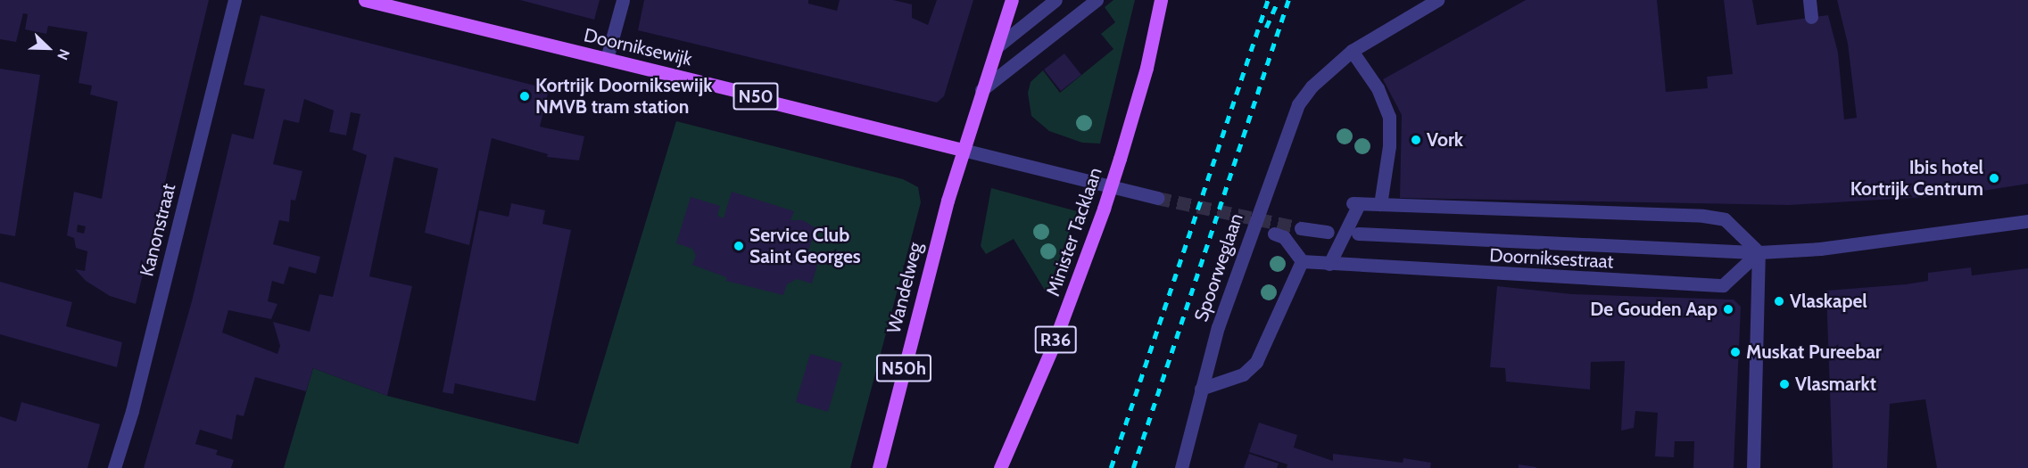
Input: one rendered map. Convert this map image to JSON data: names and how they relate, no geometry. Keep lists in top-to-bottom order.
{
  "streets": {
    "main road": [
      "Doorniksewijk",
      "N50",
      "Minister Tacklaan",
      "Wandelweg",
      "R36",
      "N50h"
    ],
    "street": ["Kanonstraat", "Doorniksestraat", "Spoorweglaan"]
  },
  "crossings": [
    ["Doorniksewijk", "Wandelweg"],
    ["Doorniksewijk", "N50h"],
    ["Wandelweg", "N50h"]
  ],
  "places": [
    "Kortrijk Doorniksewijk NMVB tram station",
    "Vork",
    "Ibis hotel Kortrijk Centrum",
    "Service Club Saint Georges",
    "Vlaskapel",
    "De Gouden Aap",
    "Muskat Pureebar",
    "Vlasmarkt"
  ],
  "north": "bottom right"
}
